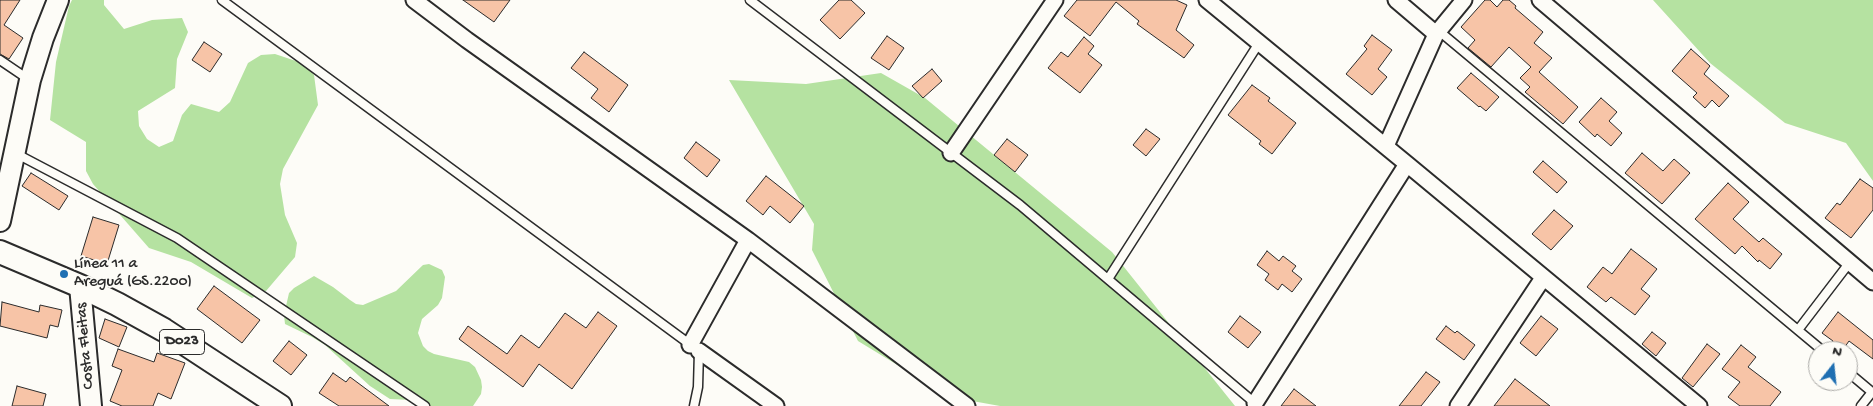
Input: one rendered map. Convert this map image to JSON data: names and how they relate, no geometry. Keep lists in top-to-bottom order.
{
  "streets": {
    "main road": ["D023", "Costa Fleitas"]
  },
  "crossings": [
    ["D023", "Costa Fleitas"]
  ],
  "places": ["Línea 11 a Areguá (GS.2200)"],
  "north": "top"
}
